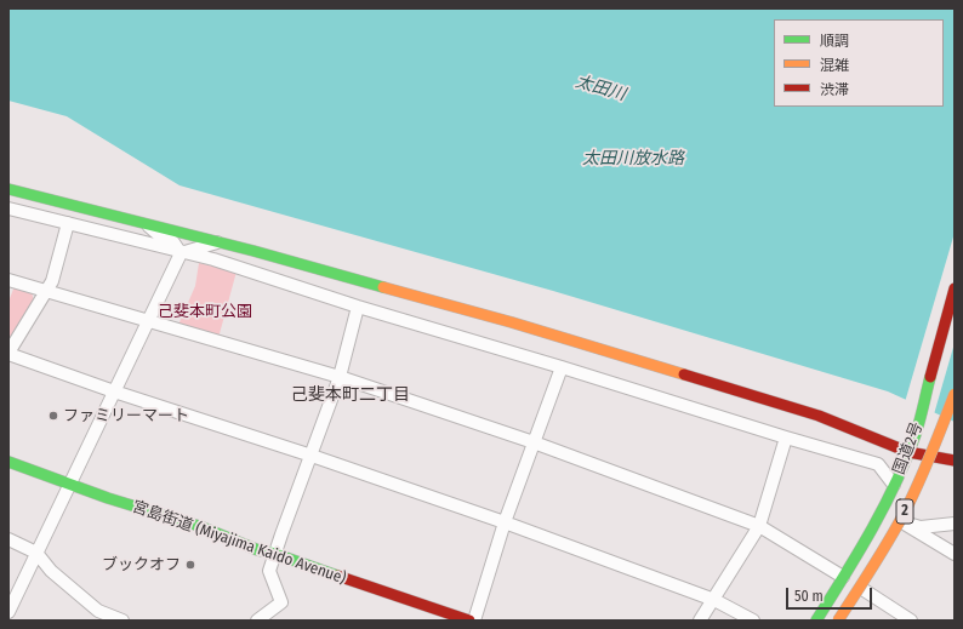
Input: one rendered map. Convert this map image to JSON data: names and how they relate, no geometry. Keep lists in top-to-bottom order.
{
  "streets": {
    "main road": ["国道2号", "2", "宮島街道 (Miyajima Kaido Avenue)"]
  },
  "crossings": [
    ["国道2号", "2"]
  ],
  "districts": ["己斐本町二丁目"],
  "water": ["太田川", "太田川放水路"],
  "parks": ["己斐本町公園"],
  "places": ["ファミリーマート", "ブックオフ"],
  "legend": ["順調", "混雑", "渋滞"],
  "scale_bar": "50 m"
}
